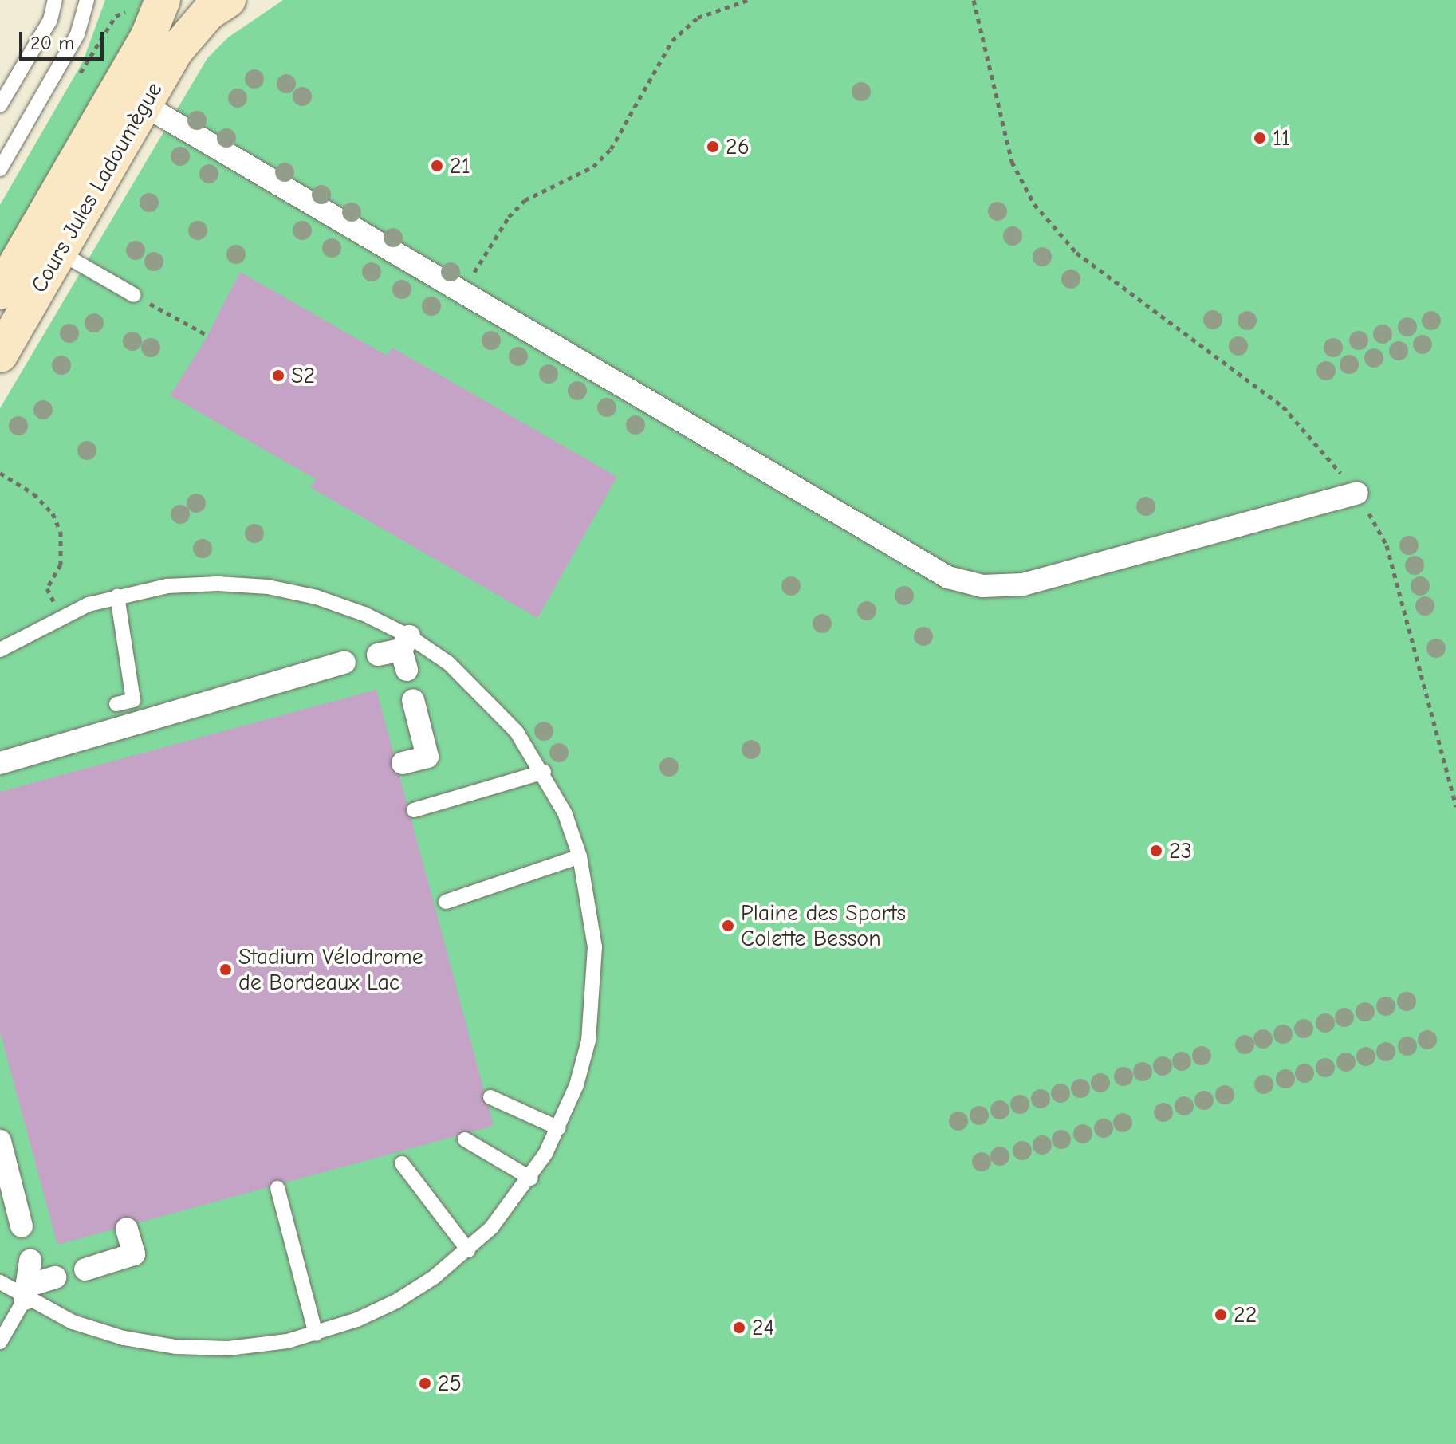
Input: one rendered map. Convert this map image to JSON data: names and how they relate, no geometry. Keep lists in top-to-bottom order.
{
  "streets": {
    "main road": ["Cours Jules Ladoumègue"]
  },
  "places": [
    "11",
    "26",
    "21",
    "S2",
    "23",
    "Plaine des Sports Colette Besson",
    "Stadium Vélodrome de Bordeaux Lac",
    "22",
    "24",
    "25"
  ],
  "scale_bar": "20 m"
}
